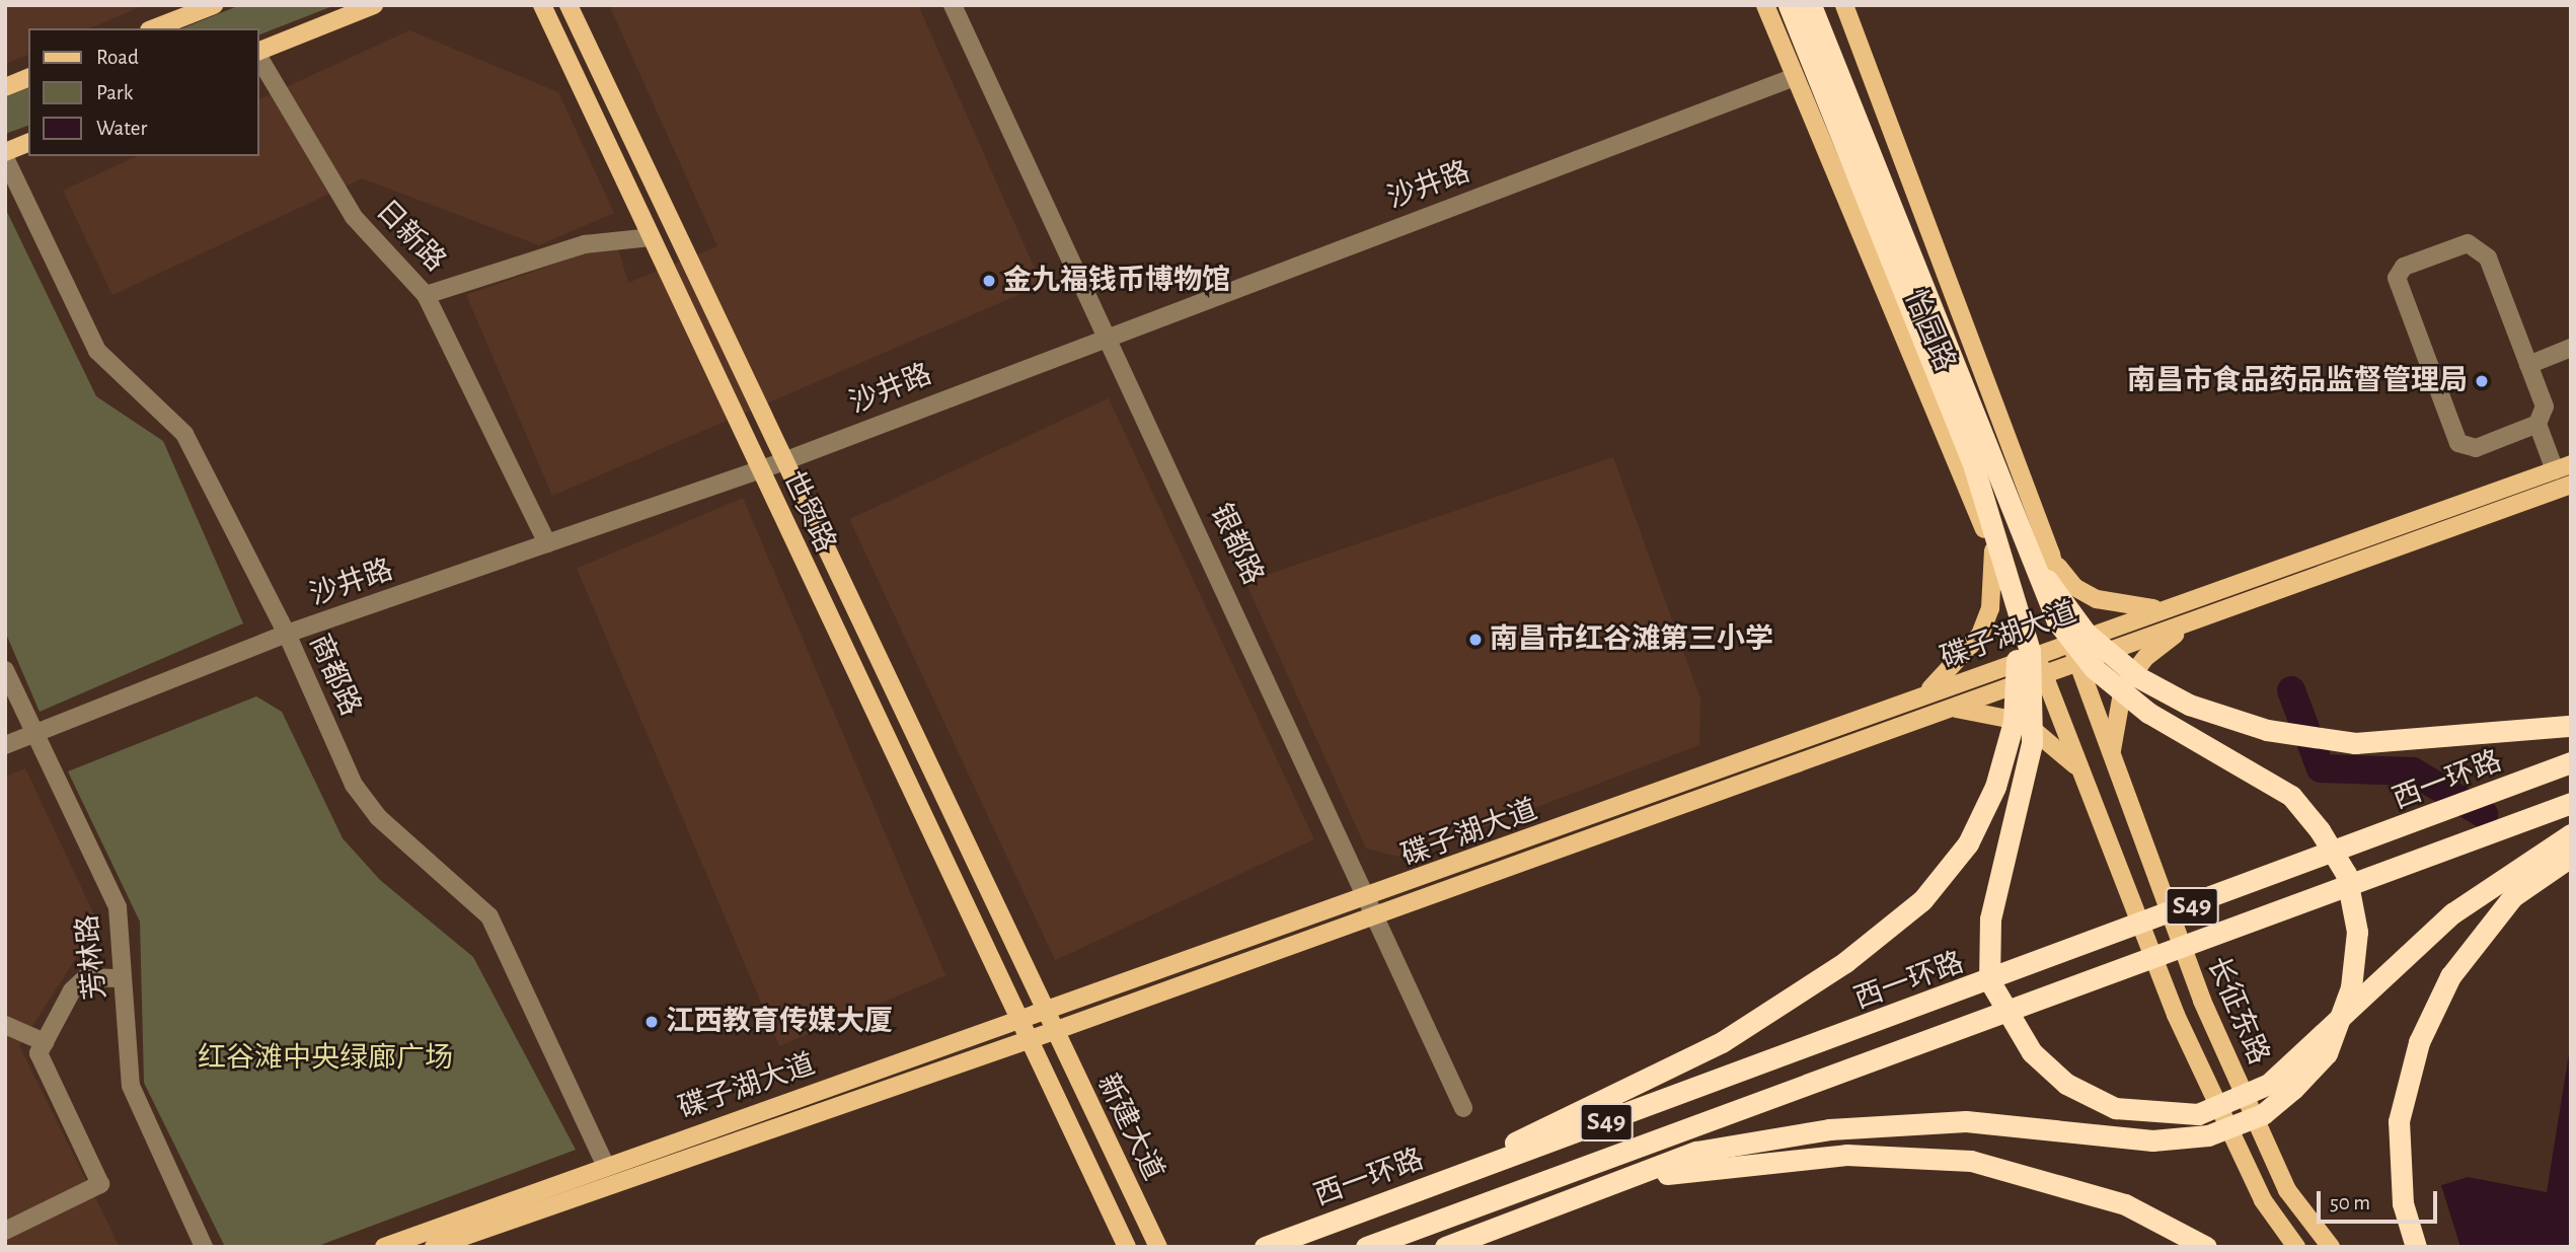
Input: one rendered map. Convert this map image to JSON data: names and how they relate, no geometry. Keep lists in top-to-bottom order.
{
  "streets": {
    "highway": ["西一环路", "S49"],
    "main road": [
      "怡园路",
      "世贸路",
      "碟子湖大道",
      "长征东路",
      "新建大道"
    ],
    "street": [
      "沙井路",
      "日新路",
      "银都路",
      "商都路",
      "芳林路"
    ]
  },
  "crossings": [
    ["沙井路", "怡园路"],
    ["沙井路", "世贸路"],
    ["沙井路", "银都路"],
    ["沙井路", "商都路"],
    ["沙井路", "芳林路"],
    ["日新路", "世贸路"],
    ["怡园路", "碟子湖大道"],
    ["怡园路", "长征东路"],
    ["世贸路", "碟子湖大道"],
    ["世贸路", "新建大道"],
    ["银都路", "碟子湖大道"],
    ["碟子湖大道", "商都路"],
    ["碟子湖大道", "长征东路"],
    ["碟子湖大道", "新建大道"]
  ],
  "parks": ["红谷滩中央绿廊广场"],
  "places": [
    "金九福钱币博物馆",
    "南昌市食品药品监督管理局",
    "南昌市红谷滩第三小学",
    "江西教育传媒大厦"
  ],
  "legend": ["Road", "Park", "Water"],
  "scale_bar": "50 m"
}
